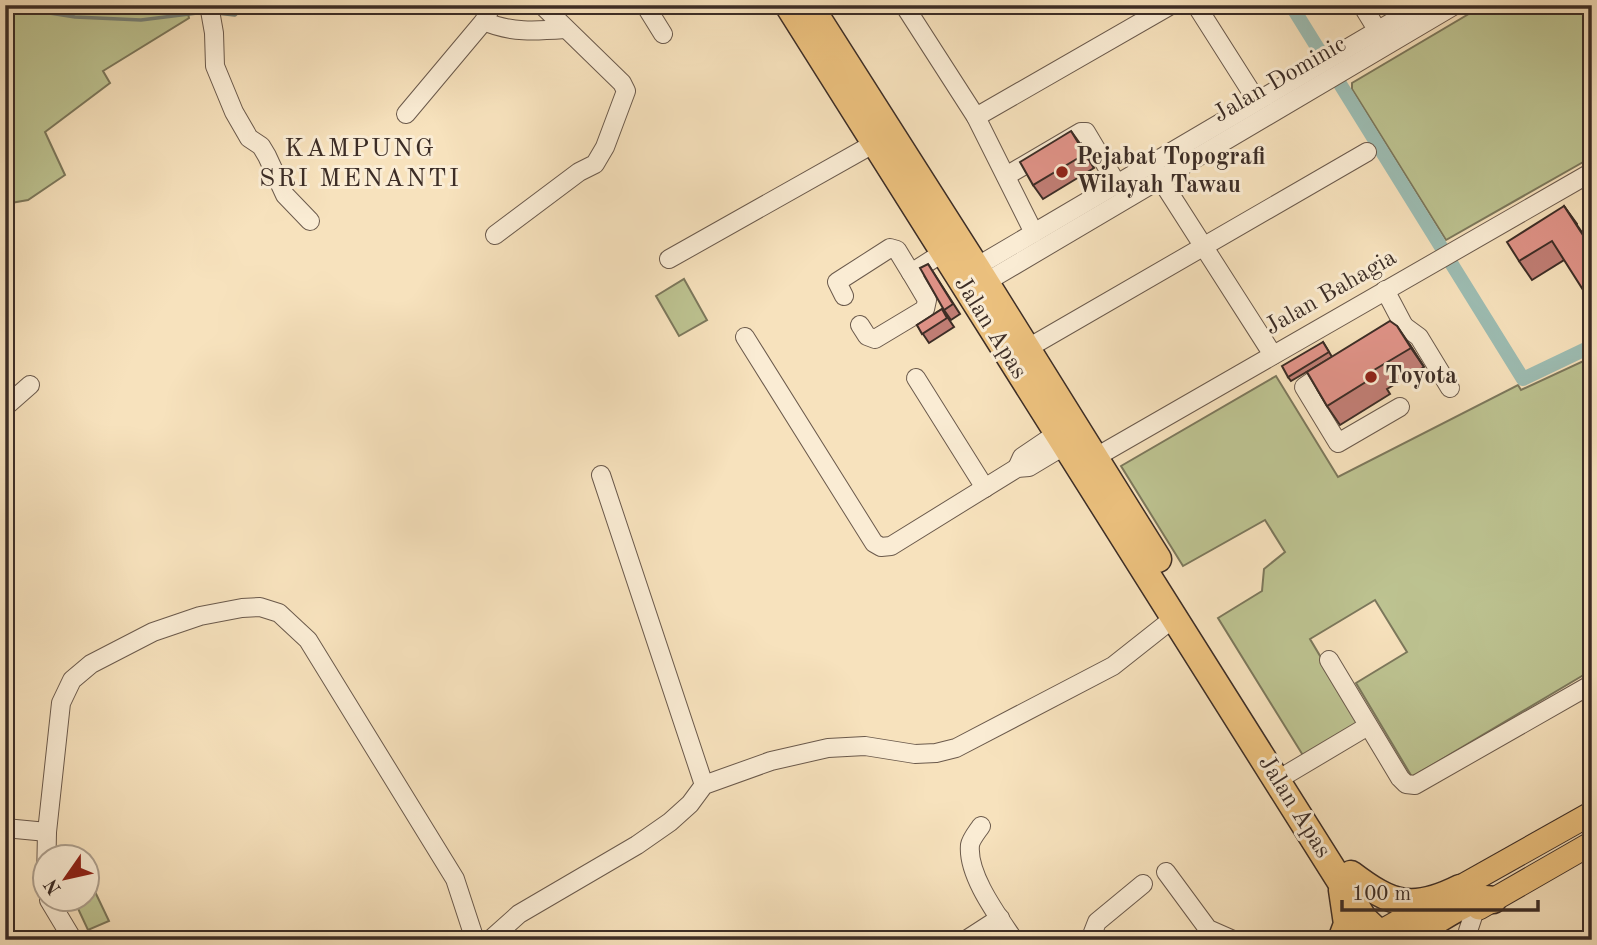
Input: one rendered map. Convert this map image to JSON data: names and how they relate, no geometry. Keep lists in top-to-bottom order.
{
  "streets": {
    "highway": ["Jalan Apas"],
    "street": ["Jalan Dominic", "Jalan Bahagia"]
  },
  "crossings": [
    ["Jalan Dominic", "Jalan Apas"],
    ["Jalan Bahagia", "Jalan Apas"]
  ],
  "districts": ["KAMPUNG SRI MENANTI"],
  "places": ["Pejabat Topografi Wilayah Tawau", "Toyota"],
  "scale_bar": "100 m",
  "north": "bottom left"
}
